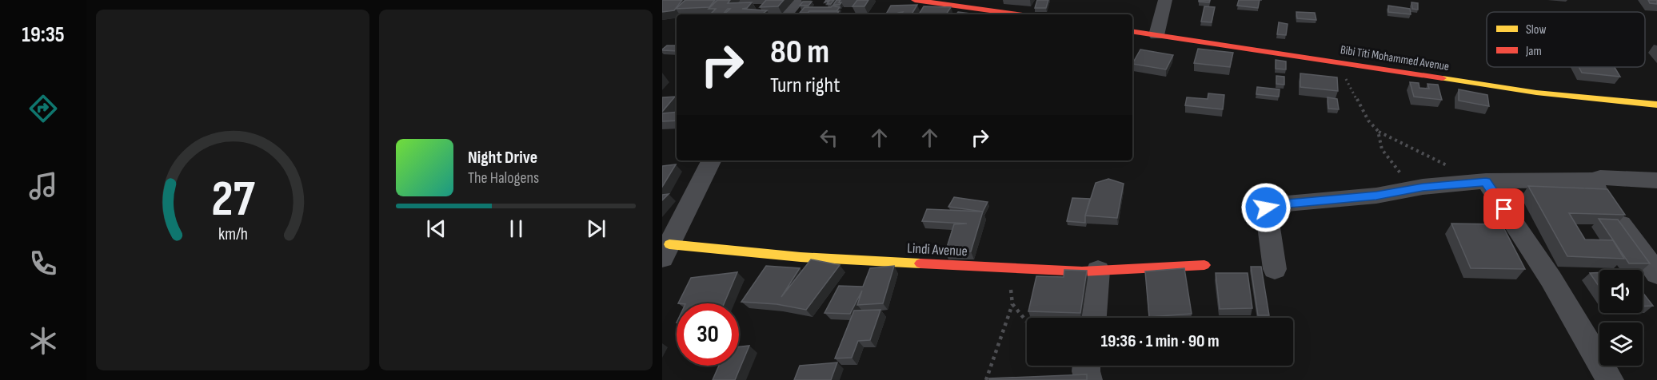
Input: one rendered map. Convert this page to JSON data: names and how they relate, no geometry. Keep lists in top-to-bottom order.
{
  "streets": {
    "street": ["Bibi Titi Mohammed Avenue", "Lindi Avenue"]
  },
  "legend": ["Slow", "Jam"],
  "page": {
    "tabs": "19:35",
    "turn": ["80 m", "Turn right"],
    "song": ["Night Drive", "The Halogens"],
    "limit": "30",
    "trip": "19:36 · 1 min · 90 m",
    "gauge": ["27", "km/h"]
  }
}
